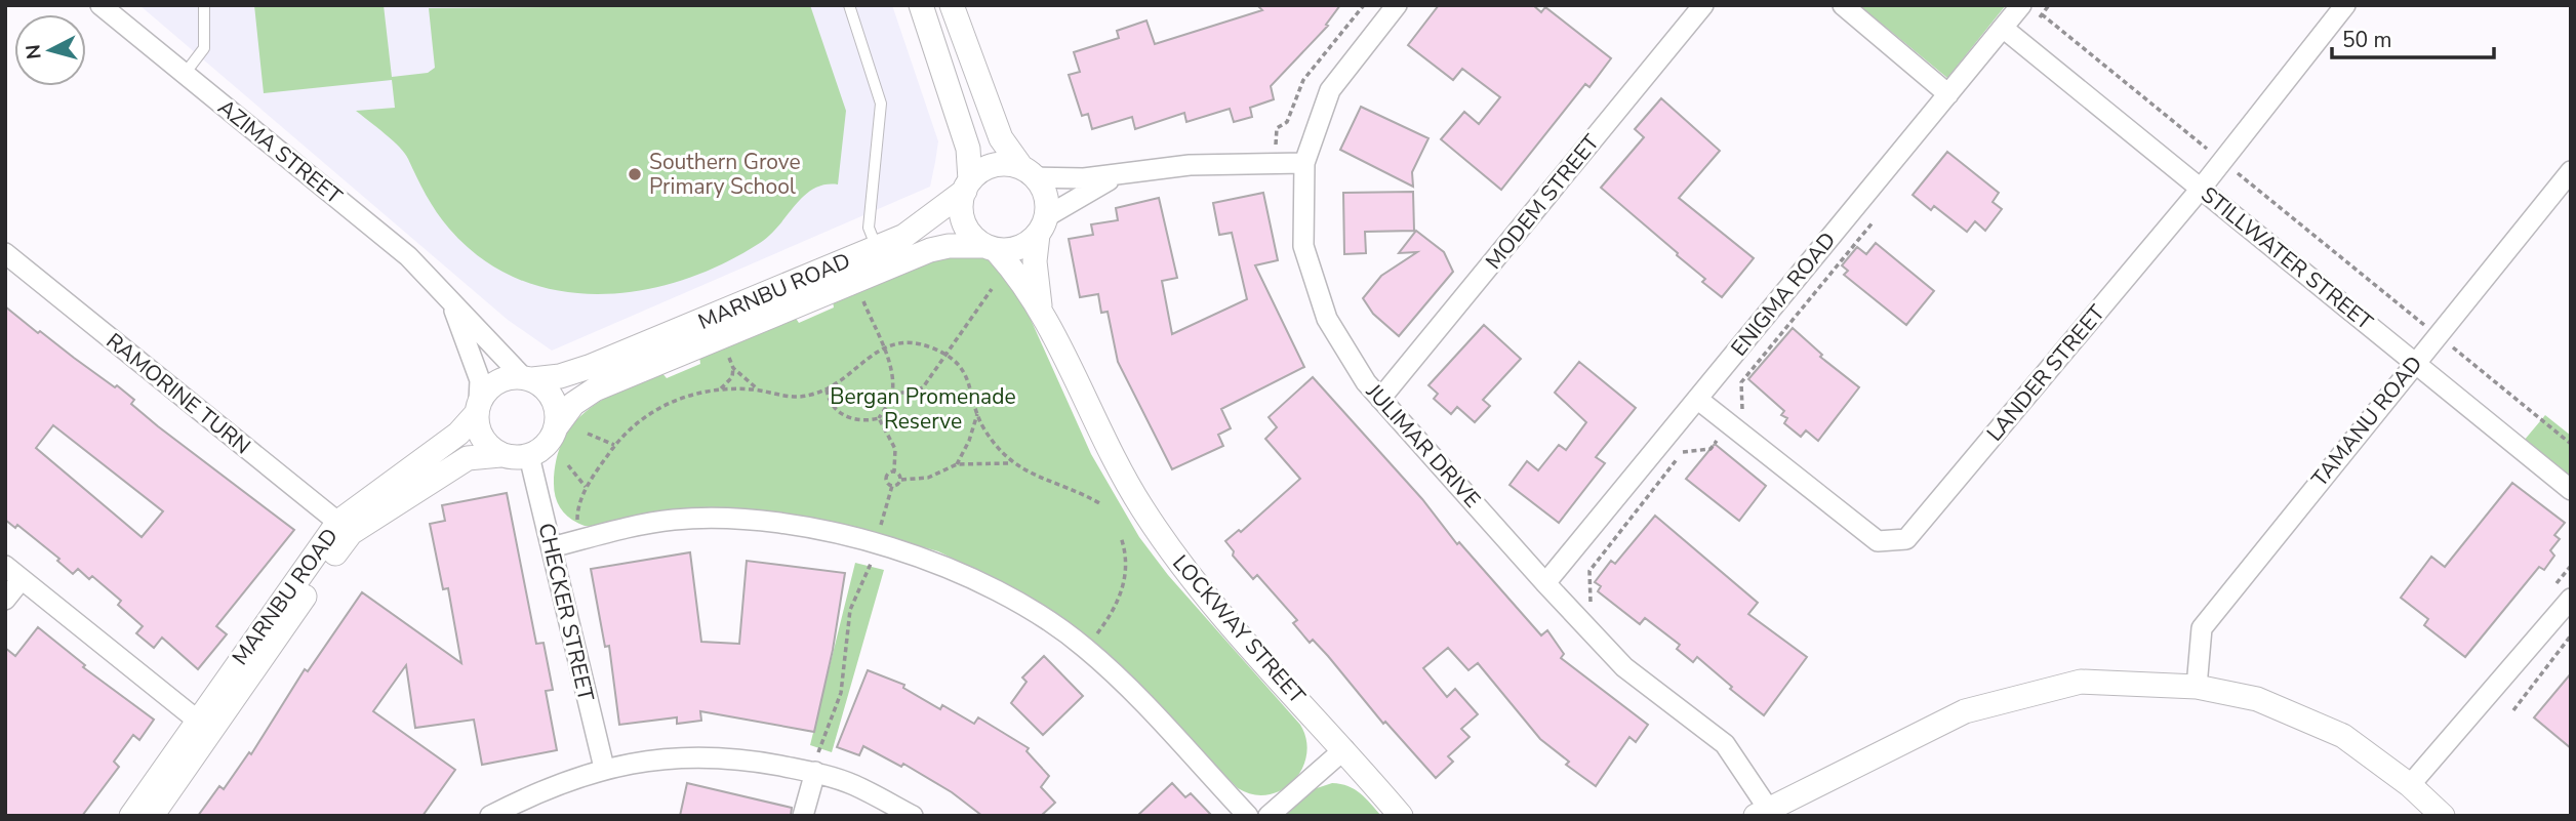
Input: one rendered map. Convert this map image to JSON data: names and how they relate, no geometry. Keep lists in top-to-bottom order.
{
  "streets": {
    "street": [
      "AZIMA STREET",
      "MODEM STREET",
      "STILLWATER STREET",
      "MARNBU ROAD",
      "ENIGMA ROAD",
      "LANDER STREET",
      "RAMORINE TURN",
      "TAMANU ROAD",
      "JULIMAR DRIVE",
      "CHECKER STREET",
      "LOCKWAY STREET"
    ]
  },
  "crossings": [
    ["AZIMA STREET", "MARNBU ROAD"],
    ["AZIMA STREET", "CHECKER STREET"],
    ["MODEM STREET", "JULIMAR DRIVE"],
    ["STILLWATER STREET", "ENIGMA ROAD"],
    ["STILLWATER STREET", "LANDER STREET"],
    ["STILLWATER STREET", "TAMANU ROAD"],
    ["MARNBU ROAD", "RAMORINE TURN"],
    ["MARNBU ROAD", "CHECKER STREET"],
    ["MARNBU ROAD", "LOCKWAY STREET"],
    ["ENIGMA ROAD", "LANDER STREET"],
    ["ENIGMA ROAD", "JULIMAR DRIVE"]
  ],
  "parks": ["Bergan Promenade Reserve"],
  "places": ["Southern Grove Primary School"],
  "scale_bar": "50 m",
  "north": "left"
}
